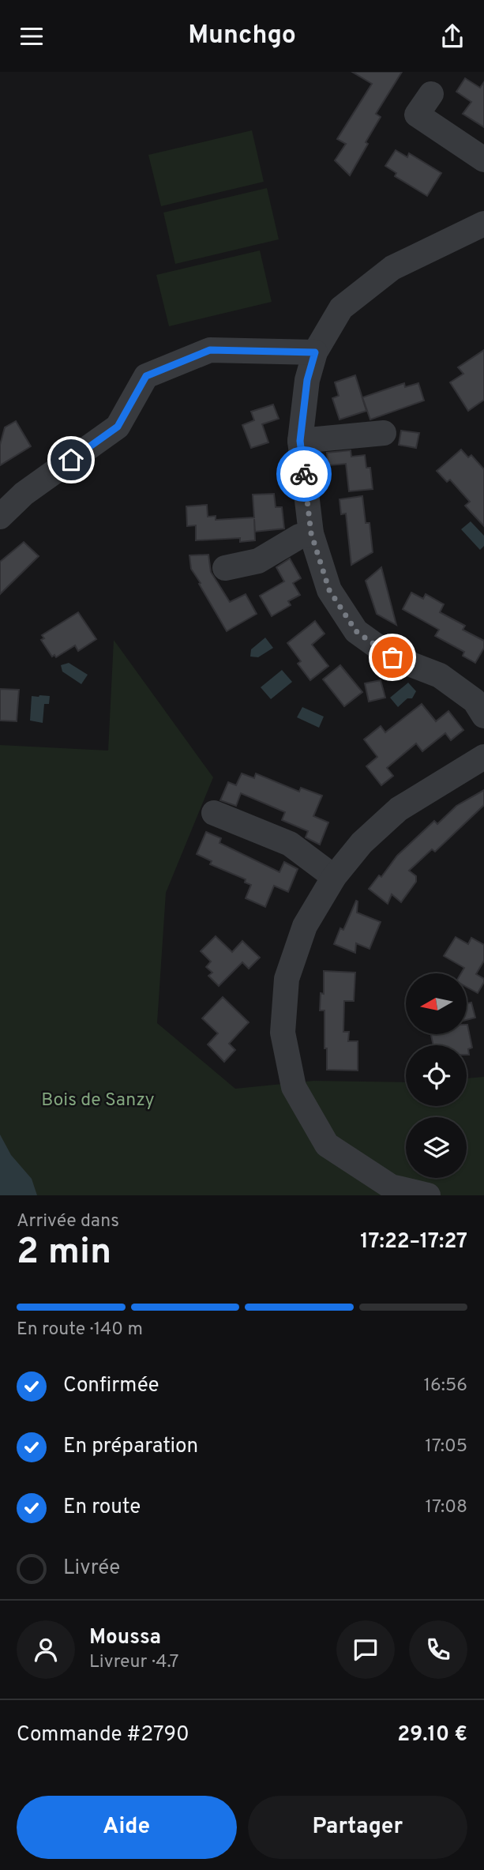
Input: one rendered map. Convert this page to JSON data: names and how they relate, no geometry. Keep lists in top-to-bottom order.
{
  "parks": ["Bois de Sanzy"],
  "north": "left",
  "page": {
    "header": "Munchgo",
    "heading": ["2 min", "Arrivée dans", "17:22–17:27"],
    "panel": [
      "Moussa",
      "Livreur · 4.7",
      "Commande #2790",
      "29.10 €"
    ],
    "bar": "En route · 140 m",
    "list": [
      ["Confirmée", "16:56"],
      ["En préparation", "17:05"],
      ["En route", "17:08"],
      "Livrée"
    ],
    "buttons": ["Aide", "Partager"]
  }
}
